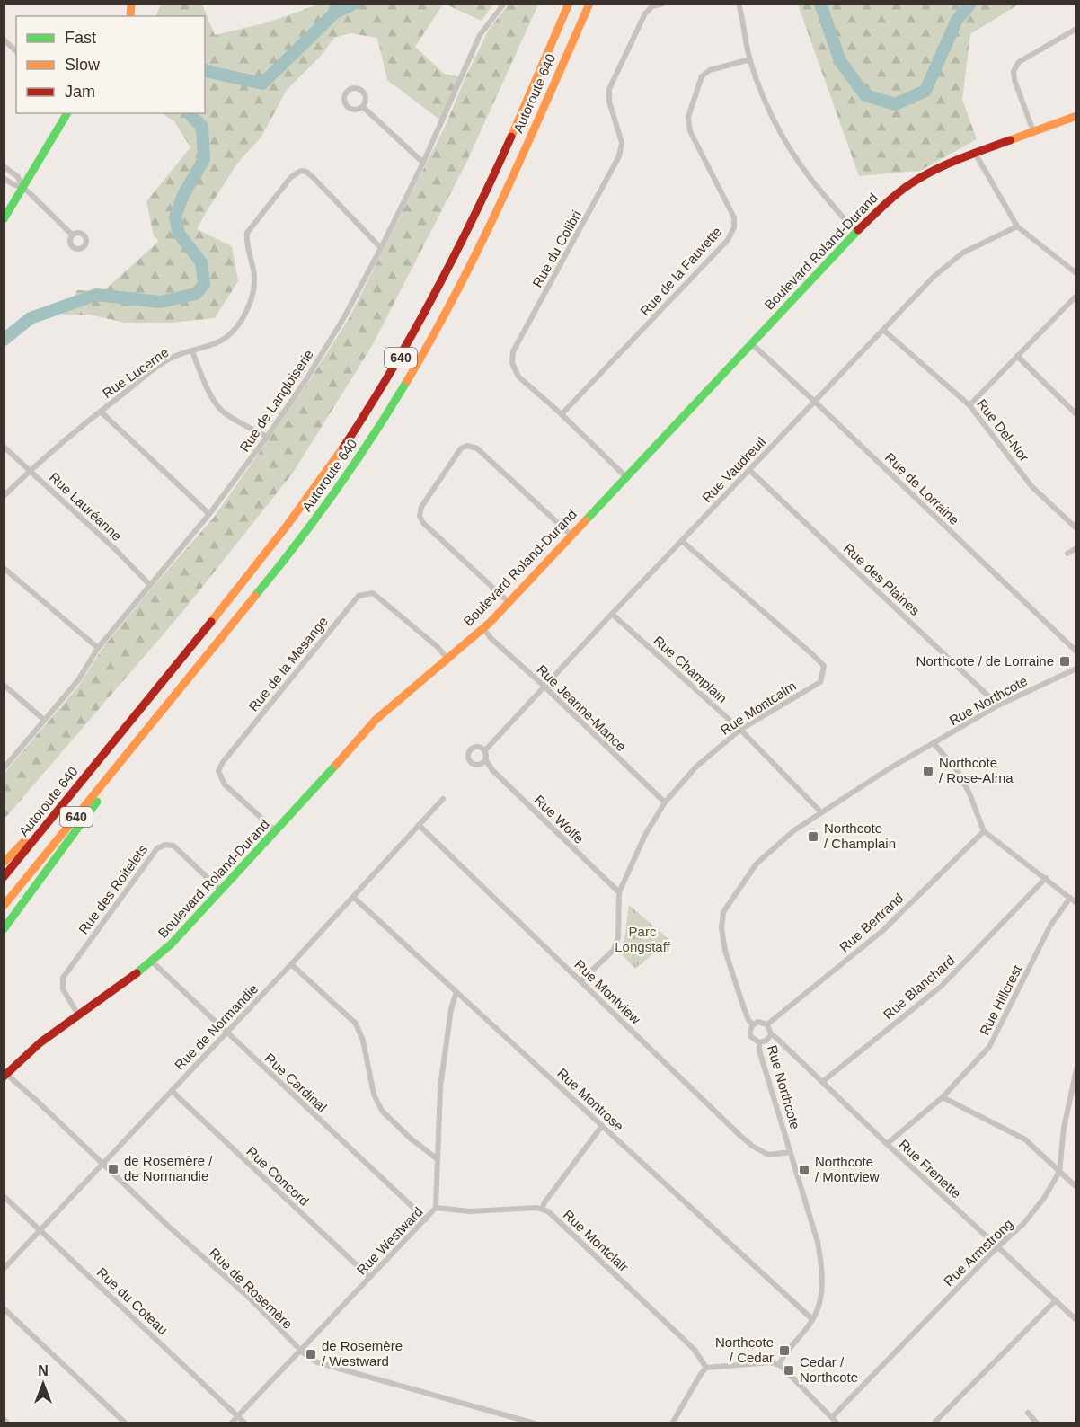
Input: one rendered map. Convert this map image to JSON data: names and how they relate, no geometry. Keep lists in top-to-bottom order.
{
  "streets": {
    "main road": ["Autoroute 640", "Boulevard Roland-Durand", "640"],
    "street": [
      "Rue du Colibri",
      "Rue de la Fauvette",
      "Rue Lucerne",
      "Rue de Langloiserie",
      "Rue Del-Nor",
      "Rue Vaudreuil",
      "Rue de Lorraine",
      "Rue Lauréanne",
      "Rue des Plaines",
      "Rue de la Mesange",
      "Rue Champlain",
      "Rue Northcote",
      "Rue Jeanne-Mance",
      "Rue Montcalm",
      "Rue Wolfe",
      "Rue des Roitelets",
      "Rue Bertrand",
      "Rue Blanchard",
      "Rue Montview",
      "Rue Hillcrest",
      "Rue de Normandie",
      "Rue Cardinal",
      "Rue Montrose",
      "Rue Frenette",
      "Rue Concord",
      "Rue Westward",
      "Rue Montclair",
      "Rue Armstrong",
      "Rue de Rosemère",
      "Rue du Coteau"
    ]
  },
  "crossings": [
    ["Rue du Colibri", "Boulevard Roland-Durand"],
    ["Rue du Colibri", "Rue de la Fauvette"],
    ["Boulevard Roland-Durand", "Rue de Lorraine"],
    ["Boulevard Roland-Durand", "Rue de la Mesange"],
    ["Boulevard Roland-Durand", "Rue Jeanne-Mance"],
    ["Boulevard Roland-Durand", "Rue des Roitelets"],
    ["Boulevard Roland-Durand", "Rue Cardinal"],
    ["Boulevard Roland-Durand", "Rue de Rosemère"],
    ["Rue Lucerne", "Rue de Langloiserie"],
    ["Rue Lucerne", "Rue Lauréanne"],
    ["Rue de Langloiserie", "Rue Lauréanne"],
    ["Rue Del-Nor", "Rue Vaudreuil"],
    ["Rue Vaudreuil", "Rue de Lorraine"],
    ["Rue Vaudreuil", "Rue des Plaines"],
    ["Rue Vaudreuil", "Rue Champlain"],
    ["Rue Vaudreuil", "Rue Jeanne-Mance"],
    ["Rue Vaudreuil", "Rue Montcalm"],
    ["Rue Vaudreuil", "Rue Wolfe"],
    ["Rue des Plaines", "Rue Northcote"],
    ["Rue Champlain", "Rue Northcote"],
    ["Rue Champlain", "Rue Montcalm"],
    ["Rue Northcote", "Rue Bertrand"],
    ["Rue Northcote", "Rue Montview"],
    ["Rue Northcote", "Rue Montrose"],
    ["Rue Northcote", "Rue Frenette"],
    ["Rue Jeanne-Mance", "Rue Montcalm"],
    ["Rue Montcalm", "Rue Wolfe"],
    ["Rue Montcalm", "Rue Montview"],
    ["Rue Bertrand", "Rue Frenette"],
    ["Rue Blanchard", "Rue Frenette"],
    ["Rue Montview", "Rue de Normandie"],
    ["Rue Hillcrest", "Rue Frenette"],
    ["Rue de Normandie", "Rue Cardinal"],
    ["Rue de Normandie", "Rue Montrose"],
    ["Rue de Normandie", "Rue Concord"],
    ["Rue de Normandie", "Rue de Rosemère"],
    ["Rue de Normandie", "Rue du Coteau"],
    ["Rue Cardinal", "Rue Westward"],
    ["Rue Montrose", "Rue Westward"],
    ["Rue Frenette", "Rue Armstrong"],
    ["Rue Concord", "Rue Westward"],
    ["Rue Westward", "Rue de Rosemère"],
    ["Rue Westward", "Rue du Coteau"]
  ],
  "parks": ["Parc Longstaff"],
  "places": {
    "transit": [
      "Northcote / de Lorraine",
      "Northcote / Rose-Alma",
      "Northcote / Champlain",
      "de Rosemère / de Normandie",
      "Northcote / Montview",
      "Northcote / Cedar",
      "de Rosemère / Westward",
      "Cedar / Northcote"
    ]
  },
  "legend": ["Fast", "Slow", "Jam"],
  "north": "top"
}
